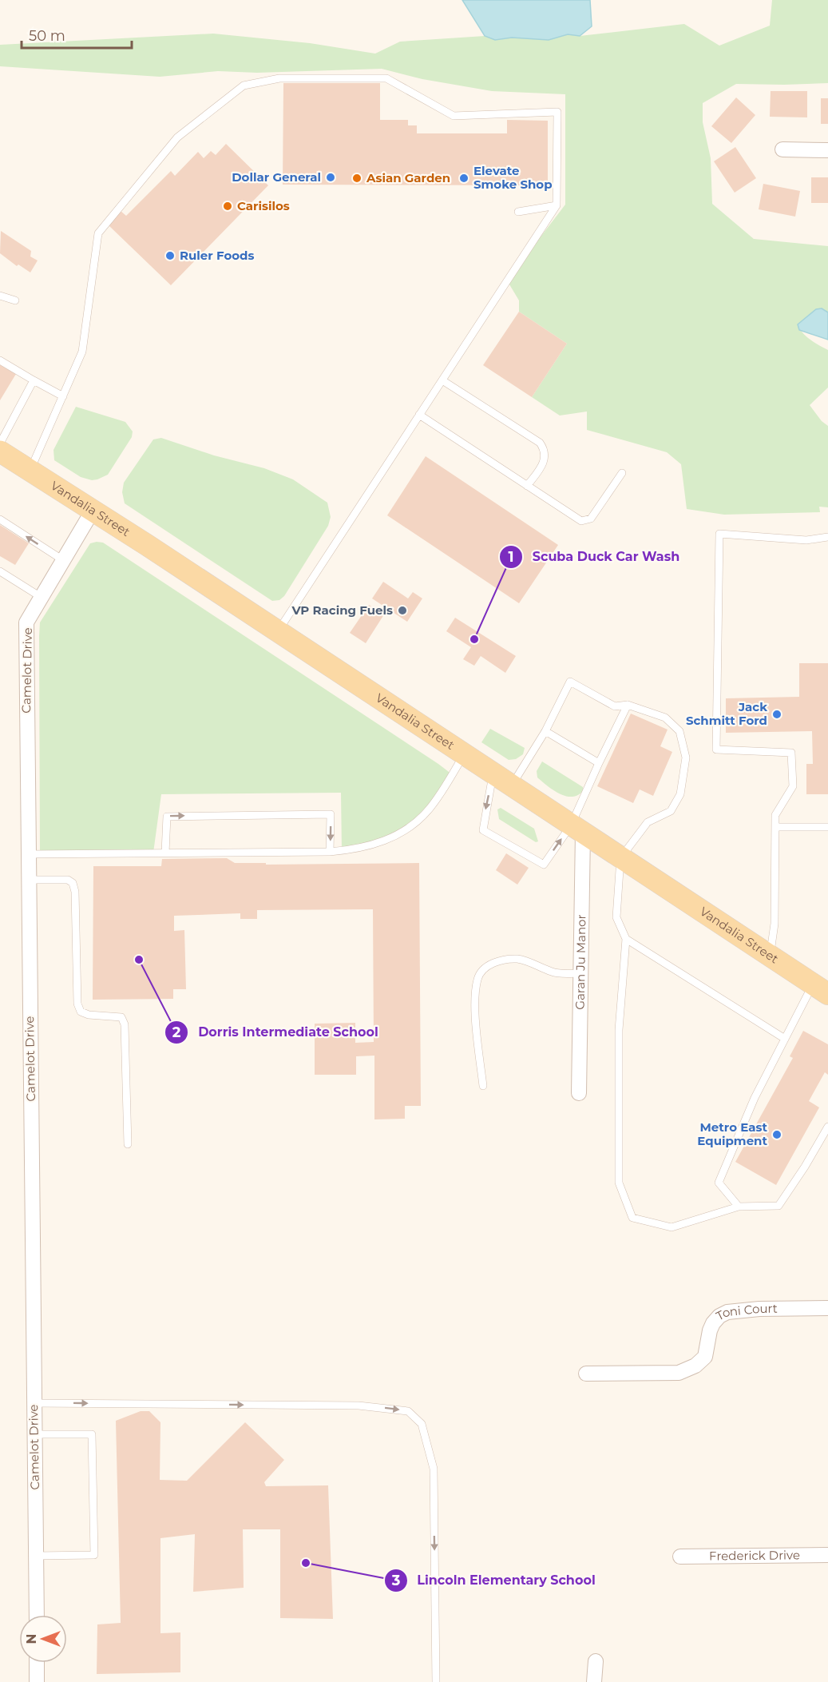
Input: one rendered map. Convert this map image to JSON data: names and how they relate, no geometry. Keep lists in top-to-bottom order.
{
  "streets": {
    "main road": ["Vandalia Street"],
    "street": [
      "Camelot Drive",
      "Garan Ju Manor",
      "Toni Court",
      "Frederick Drive"
    ]
  },
  "crossings": [
    ["Vandalia Street", "Camelot Drive"],
    ["Vandalia Street", "Garan Ju Manor"]
  ],
  "places": [
    "Dollar General",
    "Asian Garden",
    "Elevate Smoke Shop",
    "Carisilos",
    "Ruler Foods",
    "VP Racing Fuels",
    "Scuba Duck Car Wash",
    "Jack Schmitt Ford",
    "Dorris Intermediate School",
    "Metro East Equipment",
    "Lincoln Elementary School"
  ],
  "scale_bar": "50 m",
  "north": "left"
}
